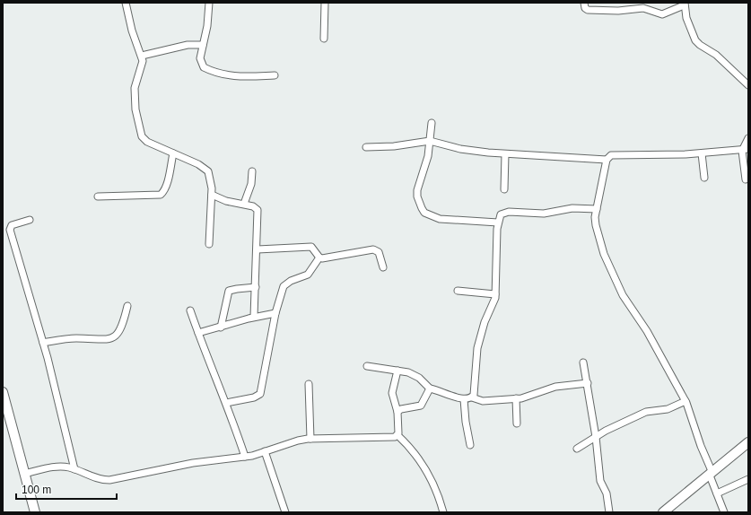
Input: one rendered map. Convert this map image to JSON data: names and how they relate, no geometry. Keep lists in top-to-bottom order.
{
  "scale_bar": "100 m"
}
